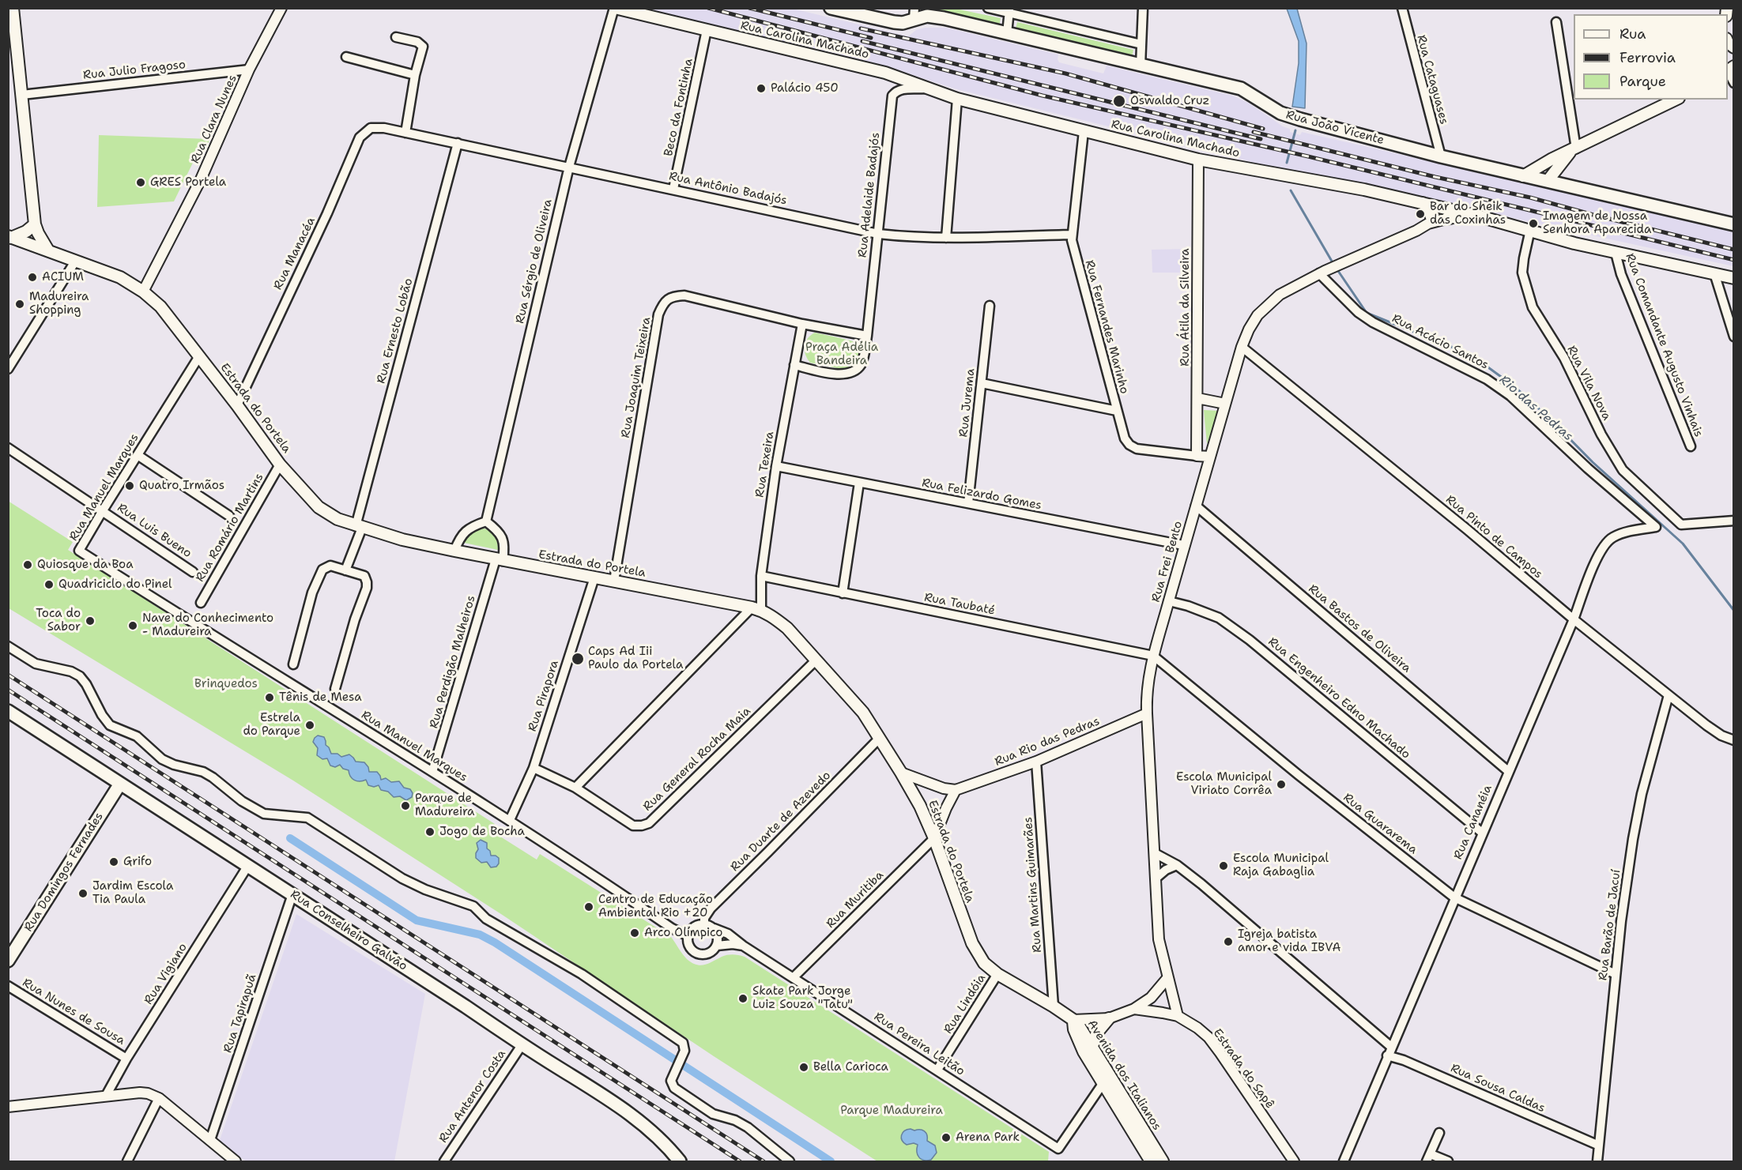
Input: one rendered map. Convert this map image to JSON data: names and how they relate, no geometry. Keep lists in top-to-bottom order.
{
  "streets": {
    "main road": [
      "Rua Carolina Machado",
      "Rua João Vicente",
      "Estrada do Portela",
      "Rua Domingos Fernades",
      "Rua Conselheiro Galvão",
      "Avenida dos Italianos"
    ],
    "street": [
      "Rua Julio Fragoso",
      "Rua Cataguases",
      "Beco da Fontinha",
      "Rua Clara Nunes",
      "Rua Antônio Badajós",
      "Rua Adelaide Badajós",
      "Rua Manacéa",
      "Rua Sérgio de Oliveira",
      "Rua Átila da Silveira",
      "Rua Fernandes Marinho",
      "Rua Ernesto Lobão",
      "Rua Acácio Santos",
      "Rua Comandante Augusto Vinhais",
      "Rua Joaquim Teixeira",
      "Rua Vila Nova",
      "Rua Jurema",
      "Rua Texeira",
      "Rua Manuel Marques",
      "Rua Felizardo Gomes",
      "Rua Romário Martins",
      "Rua Luis Bueno",
      "Rua Pinto de Campos",
      "Rua Frei Bento",
      "Rua Taubaté",
      "Rua Bastos de Oliveira",
      "Rua Perdigão Malheiros",
      "Rua Pirapora",
      "Rua Engenheiro Edno Machado",
      "Rua Rio das Pedras",
      "Rua General Rocha Maia",
      "Rua Duarte de Azevedo",
      "Rua Cananéia",
      "Rua Guararema",
      "Rua Martins Guimarães",
      "Rua Muritiba",
      "Rua Barão de Jacuí",
      "Rua Vigiano",
      "Rua Lindóia",
      "Rua Nunes de Sousa",
      "Rua Tapirapuã",
      "Rua Pereira Leitão",
      "Estrada do Sapê",
      "Rua Sousa Caldas",
      "Rua Antenor Costa"
    ]
  },
  "crossings": [
    ["Rua Carolina Machado", "Beco da Fontinha"],
    ["Rua Carolina Machado", "Rua Adelaide Badajós"],
    ["Rua Carolina Machado", "Rua Sérgio de Oliveira"],
    ["Rua Carolina Machado", "Rua Átila da Silveira"],
    ["Rua Carolina Machado", "Rua Fernandes Marinho"],
    ["Rua Carolina Machado", "Rua Frei Bento"],
    ["Rua Julio Fragoso", "Rua Clara Nunes"],
    ["Rua Cataguases", "Rua João Vicente"],
    ["Beco da Fontinha", "Rua Antônio Badajós"],
    ["Rua Clara Nunes", "Estrada do Portela"],
    ["Rua Antônio Badajós", "Rua Adelaide Badajós"],
    ["Rua Antônio Badajós", "Rua Manacéa"],
    ["Rua Antônio Badajós", "Rua Sérgio de Oliveira"],
    ["Rua Antônio Badajós", "Rua Fernandes Marinho"],
    ["Rua Antônio Badajós", "Rua Ernesto Lobão"],
    ["Rua Adelaide Badajós", "Rua Joaquim Teixeira"],
    ["Rua Manacéa", "Estrada do Portela"],
    ["Rua Átila da Silveira", "Rua Fernandes Marinho"],
    ["Rua Fernandes Marinho", "Rua Frei Bento"],
    ["Rua Ernesto Lobão", "Estrada do Portela"],
    ["Rua Acácio Santos", "Rua Frei Bento"],
    ["Rua Acácio Santos", "Rua Cananéia"],
    ["Rua Joaquim Teixeira", "Estrada do Portela"],
    ["Rua Joaquim Teixeira", "Rua Texeira"],
    ["Rua Jurema", "Rua Felizardo Gomes"],
    ["Estrada do Portela", "Rua Texeira"],
    ["Estrada do Portela", "Rua Manuel Marques"],
    ["Estrada do Portela", "Rua Romário Martins"],
    ["Estrada do Portela", "Rua Perdigão Malheiros"],
    ["Estrada do Portela", "Rua Pirapora"],
    ["Estrada do Portela", "Rua General Rocha Maia"],
    ["Estrada do Portela", "Rua Duarte de Azevedo"],
    ["Estrada do Portela", "Rua Martins Guimarães"],
    ["Estrada do Portela", "Rua Muritiba"],
    ["Estrada do Portela", "Rua Lindóia"],
    ["Estrada do Portela", "Estrada do Sapê"],
    ["Estrada do Portela", "Avenida dos Italianos"],
    ["Rua Texeira", "Rua Felizardo Gomes"],
    ["Rua Texeira", "Rua Taubaté"],
    ["Rua Manuel Marques", "Rua Luis Bueno"],
    ["Rua Manuel Marques", "Rua Perdigão Malheiros"],
    ["Rua Manuel Marques", "Rua Pirapora"],
    ["Rua Manuel Marques", "Rua Duarte de Azevedo"],
    ["Rua Manuel Marques", "Rua Pereira Leitão"],
    ["Rua Felizardo Gomes", "Rua Frei Bento"],
    ["Rua Pinto de Campos", "Rua Frei Bento"],
    ["Rua Pinto de Campos", "Rua Cananéia"],
    ["Rua Pinto de Campos", "Rua Barão de Jacuí"],
    ["Rua Frei Bento", "Rua Taubaté"],
    ["Rua Frei Bento", "Rua Bastos de Oliveira"],
    ["Rua Frei Bento", "Rua Engenheiro Edno Machado"],
    ["Rua Frei Bento", "Rua Rio das Pedras"],
    ["Rua Frei Bento", "Rua Guararema"],
    ["Rua Frei Bento", "Estrada do Sapê"],
    ["Rua Taubaté", "Rua Guararema"],
    ["Rua Bastos de Oliveira", "Rua Cananéia"],
    ["Rua Pirapora", "Rua General Rocha Maia"],
    ["Rua Engenheiro Edno Machado", "Rua Cananéia"],
    ["Rua Rio das Pedras", "Rua Martins Guimarães"],
    ["Rua Duarte de Azevedo", "Rua Pereira Leitão"],
    ["Rua Cananéia", "Rua Guararema"],
    ["Rua Cananéia", "Rua Sousa Caldas"],
    ["Rua Guararema", "Rua Barão de Jacuí"],
    ["Rua Domingos Fernades", "Rua Conselheiro Galvão"],
    ["Rua Muritiba", "Rua Pereira Leitão"],
    ["Rua Barão de Jacuí", "Rua Sousa Caldas"],
    ["Rua Conselheiro Galvão", "Rua Vigiano"],
    ["Rua Conselheiro Galvão", "Rua Tapirapuã"],
    ["Rua Conselheiro Galvão", "Rua Antenor Costa"],
    ["Rua Vigiano", "Rua Nunes de Sousa"],
    ["Rua Lindóia", "Rua Pereira Leitão"],
    ["Rua Pereira Leitão", "Avenida dos Italianos"],
    ["Estrada do Sapê", "Avenida dos Italianos"]
  ],
  "water": ["Rio das Pedras"],
  "parks": ["Praça Adélia Bandeira", "Brinquedos", "Parque Madureira"],
  "places": [
    "Palácio 450",
    "Oswaldo Cruz",
    "GRES Portela",
    "Bar do Sheik das Coxinhas",
    "Imagem de Nossa Senhora Aparecida",
    "ACIUM",
    "Madureira Shopping",
    "Quatro Irmãos",
    "Quiosque da Boa",
    "Quadriciclo do Pinel",
    "Toca do Sabor",
    "Nave do Conhecimento - Madureira",
    "Caps Ad Iii Paulo da Portela",
    "Tênis de Mesa",
    "Estrela do Parque",
    "Escola Municipal Viriato Corrêa",
    "Parque de Madureira",
    "Jogo de Bocha",
    "Grifo",
    "Escola Municipal Raja Gabaglia",
    "Jardim Escola Tia Paula",
    "Centro de Educação Ambiental Rio +20",
    "Arco Olímpico",
    "Igreja batista amor e vida IBVA",
    "Skate Park Jorge Luiz Souza \"Tatu\"",
    "Bella Carioca",
    "Arena Park"
  ],
  "legend": ["Rua", "Ferrovia", "Parque"]
}
